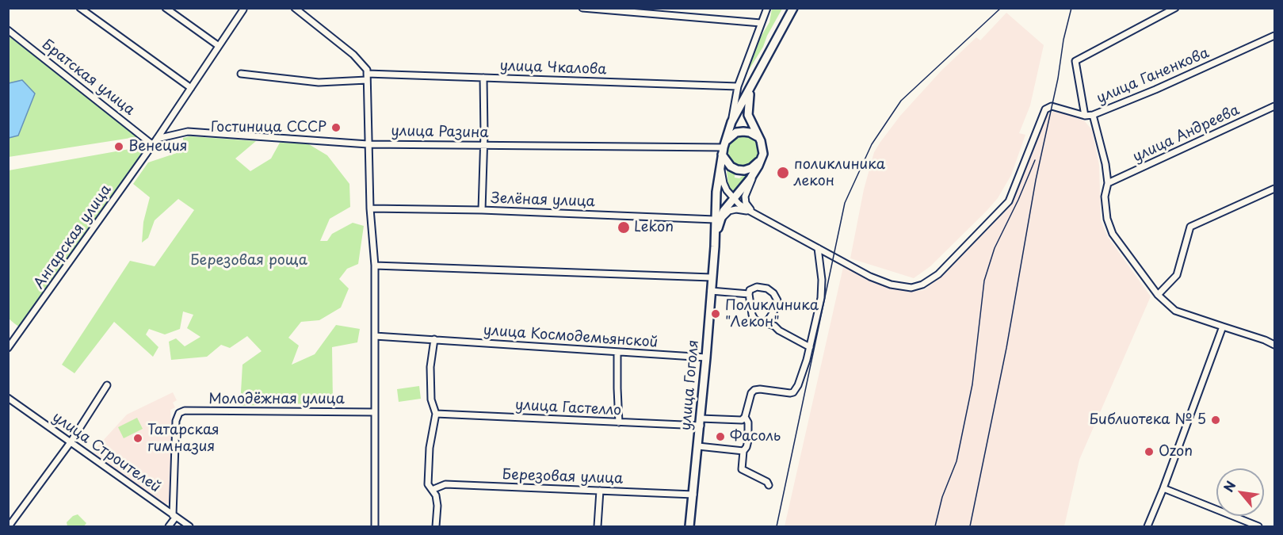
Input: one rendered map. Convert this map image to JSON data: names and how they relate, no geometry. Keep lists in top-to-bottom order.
{
  "streets": {
    "main road": ["улица Гоголя"],
    "street": [
      "улица Чкалова",
      "улица Ганенкова",
      "Братская улица",
      "улица Разина",
      "улица Андреева",
      "Зелёная улица",
      "Ангарская улица",
      "улица Космодемьянской",
      "Молодёжная улица",
      "улица Гастелло",
      "улица Строителей",
      "Березовая улица"
    ]
  },
  "crossings": [
    ["Братская улица", "Ангарская улица"],
    ["улица Разина", "Ангарская улица"],
    ["Зелёная улица", "улица Гоголя"],
    ["улица Космодемьянской", "улица Гоголя"],
    ["улица Гоголя", "улица Гастелло"],
    ["улица Гоголя", "Березовая улица"],
    ["Молодёжная улица", "улица Строителей"]
  ],
  "parks": ["Березовая роща"],
  "places": [
    "Гостиница СССР",
    "Венеция",
    "поликлиника лекон",
    "Lekon",
    "Поликлиника \"Лекон\"",
    "Библиотека № 5",
    "Фасоль",
    "Татарская гимназия",
    "Ozon"
  ],
  "north": "top left"
}
